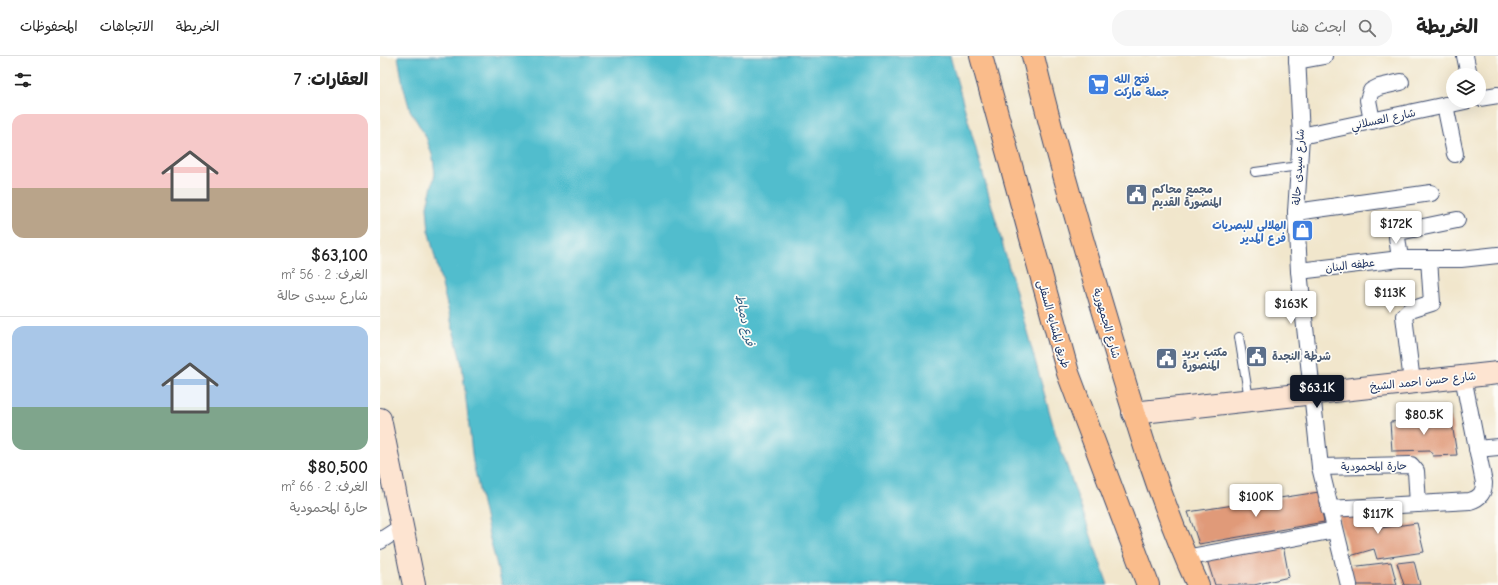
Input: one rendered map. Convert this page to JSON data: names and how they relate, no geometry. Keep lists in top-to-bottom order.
{
  "streets": {
    "main road": ["شارع الجمهورية", "طريق المشايه السفلى"],
    "street": [
      "شارع العسلاني",
      "شارع سيدى حالة",
      "عطفه البنان",
      "شارع حسن احمد الشيخ",
      "حارة المحمودية"
    ]
  },
  "crossings": [
    ["شارع العسلاني", "شارع سيدى حالة"],
    ["شارع سيدى حالة", "عطفه البنان"],
    ["شارع سيدى حالة", "شارع حسن احمد الشيخ"],
    ["شارع سيدى حالة", "حارة المحمودية"],
    ["شارع الجمهورية", "شارع حسن احمد الشيخ"]
  ],
  "water": ["فرع دمياط"],
  "places": {
    "supermarket": ["فتح الله جملة ماركت"],
    "public building": ["مجمع محاكم المنصورة القديم", "شرطة النجدة", "مكتب بريد المنصورة"],
    "shop": ["الهلالي للبصريات فرع المدير"]
  },
  "page": {
    "header": "الخريطة",
    "search": "ابحث هنا",
    "nav": ["الخريطة", "الاتجاهات", "المحفوظات"],
    "heading": "العقارات: 7",
    "list": [
      {
        "name": "$63,100",
        "note": "الغرف: 2 · 56 m² · شارع سيدى حالة"
      },
      {
        "name": "$80,500",
        "note": "الغرف: 2 · 66 m² · حارة المحمودية"
      }
    ],
    "price": [
      "$172K",
      "$113K",
      "$163K",
      "$63.1K",
      "$80.5K",
      "$100K",
      "$117K"
    ]
  }
}
